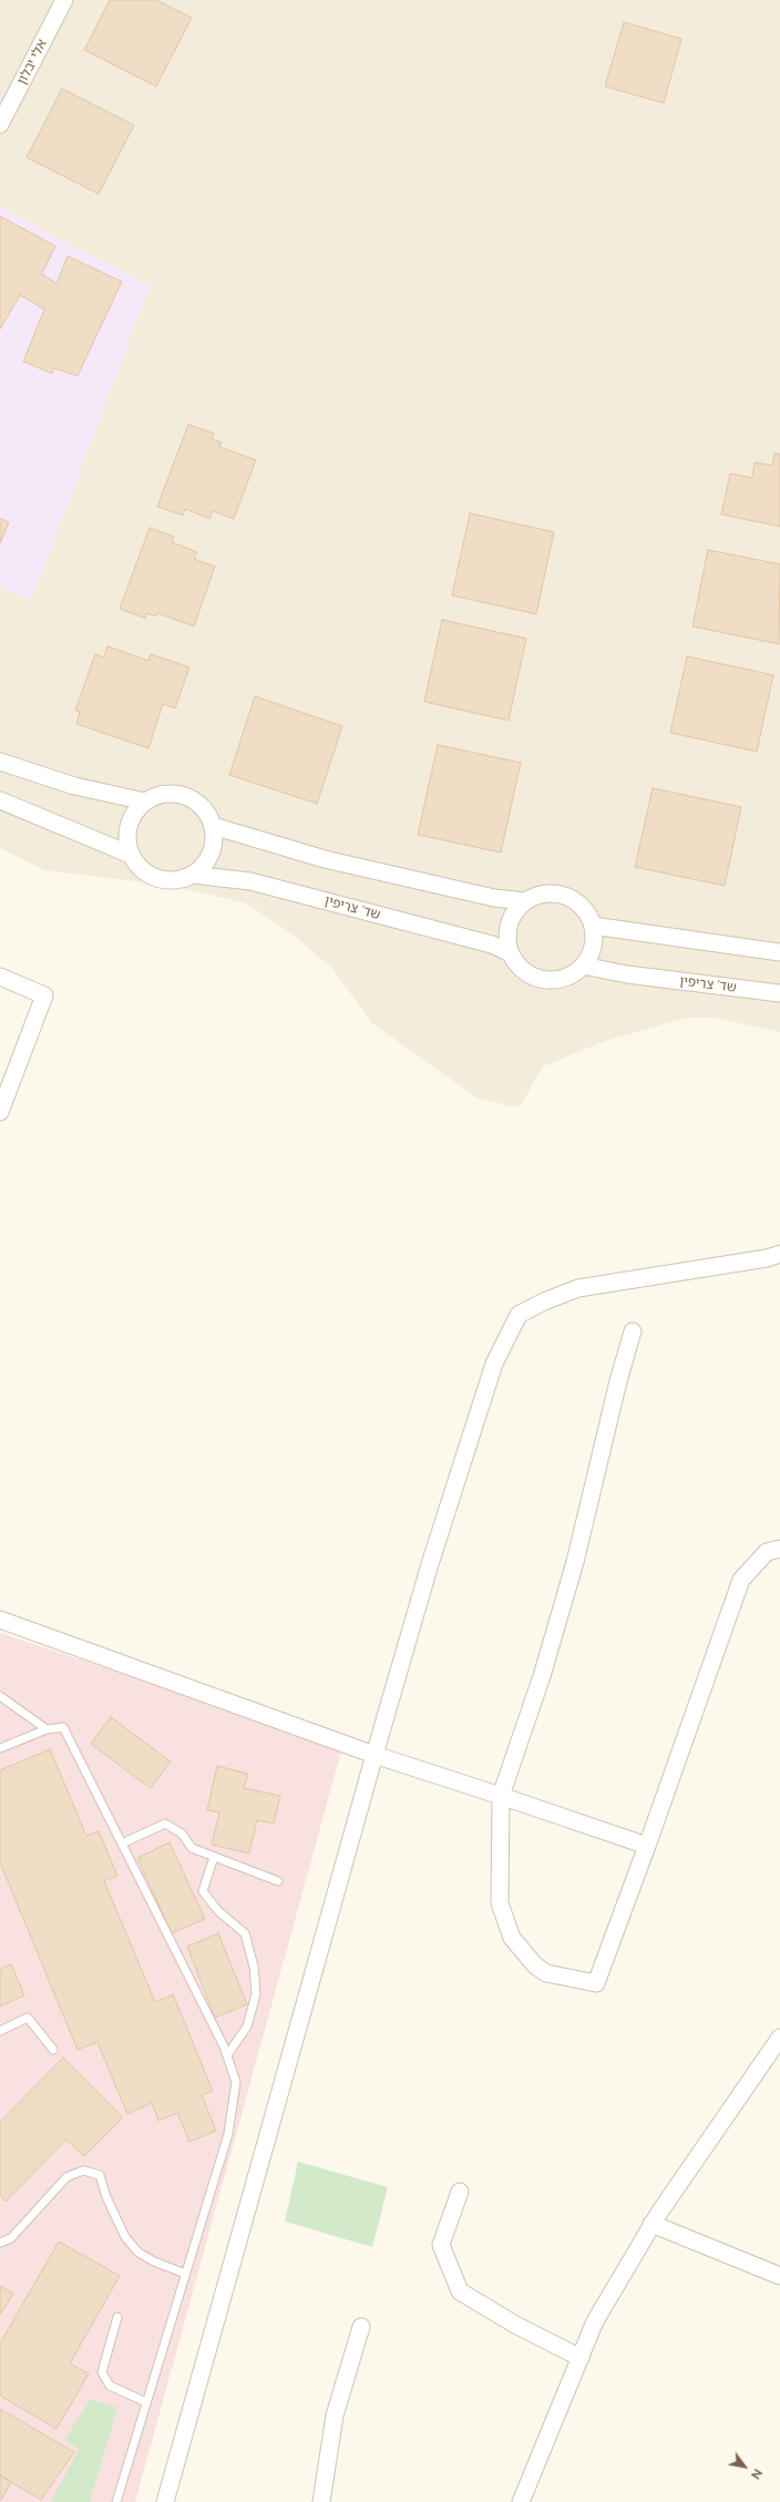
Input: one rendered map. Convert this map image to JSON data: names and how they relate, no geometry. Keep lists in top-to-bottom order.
{
  "streets": {
    "street": ["אלי יבלון", "שד' צריפין"]
  },
  "north": "bottom right"
}
